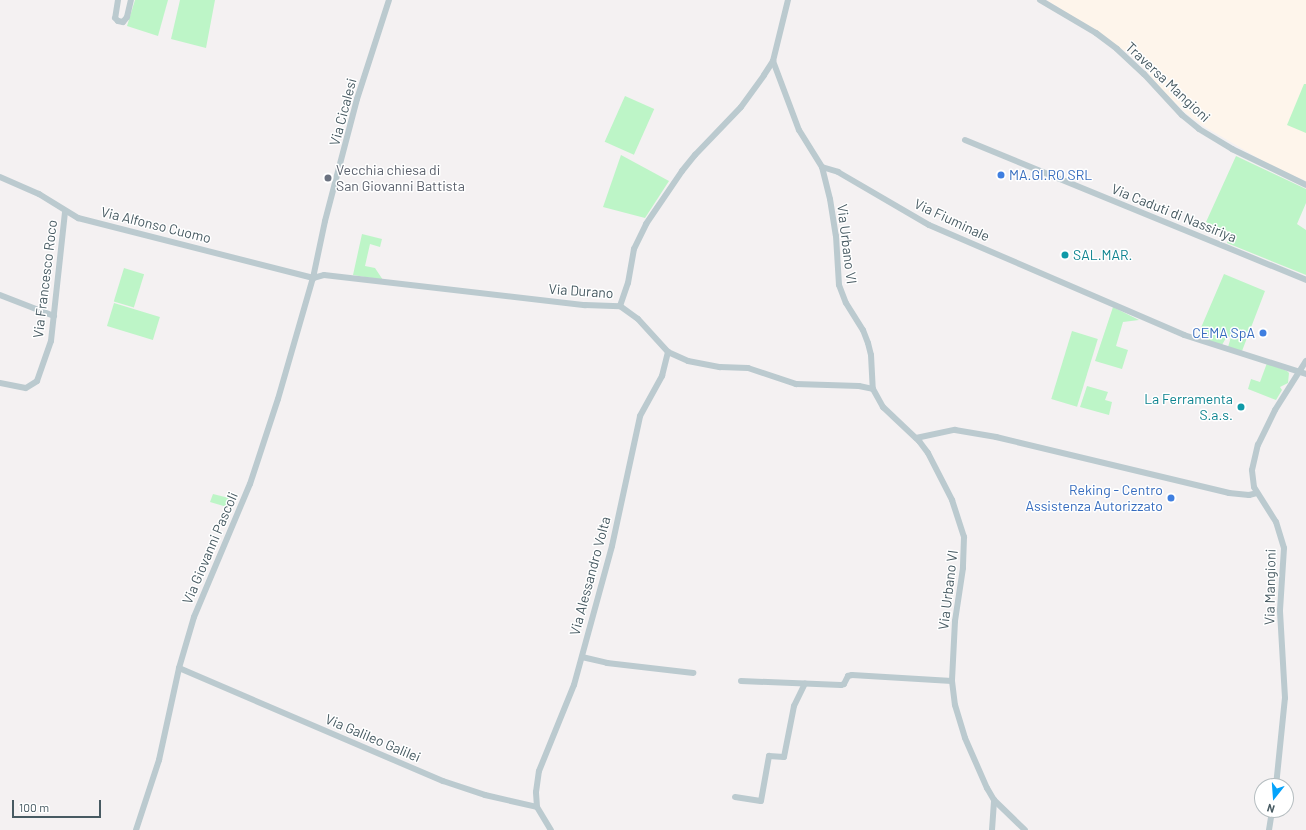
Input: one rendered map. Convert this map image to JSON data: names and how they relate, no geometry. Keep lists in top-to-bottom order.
{
  "streets": {
    "street": [
      "Traversa Mangioni",
      "Via Cicalesi",
      "Via Caduti di Nassiriya",
      "Via Fiuminale",
      "Via Alfonso Cuomo",
      "Via Urbano VI",
      "Via Francesco Roco",
      "Via Durano",
      "Via Giovanni Pascoli",
      "Via Alessandro Volta",
      "Via Mangioni",
      "Via Galileo Galilei"
    ]
  },
  "crossings": [
    ["Via Cicalesi", "Via Alfonso Cuomo"],
    ["Via Cicalesi", "Via Durano"],
    ["Via Cicalesi", "Via Giovanni Pascoli"],
    ["Via Fiuminale", "Via Urbano VI"],
    ["Via Fiuminale", "Via Mangioni"],
    ["Via Alfonso Cuomo", "Via Francesco Roco"],
    ["Via Alfonso Cuomo", "Via Durano"],
    ["Via Alfonso Cuomo", "Via Giovanni Pascoli"],
    ["Via Urbano VI", "Via Durano"],
    ["Via Durano", "Via Giovanni Pascoli"],
    ["Via Durano", "Via Alessandro Volta"],
    ["Via Giovanni Pascoli", "Via Galileo Galilei"],
    ["Via Alessandro Volta", "Via Galileo Galilei"]
  ],
  "places": [
    "MA.GI.RO SRL",
    "Vecchia chiesa di San Giovanni Battista",
    "SAL.MAR.",
    "CEMA SpA",
    "La Ferramenta S.a.s.",
    "Reking - Centro Assistenza Autorizzato"
  ],
  "scale_bar": "100 m",
  "north": "bottom"
}
